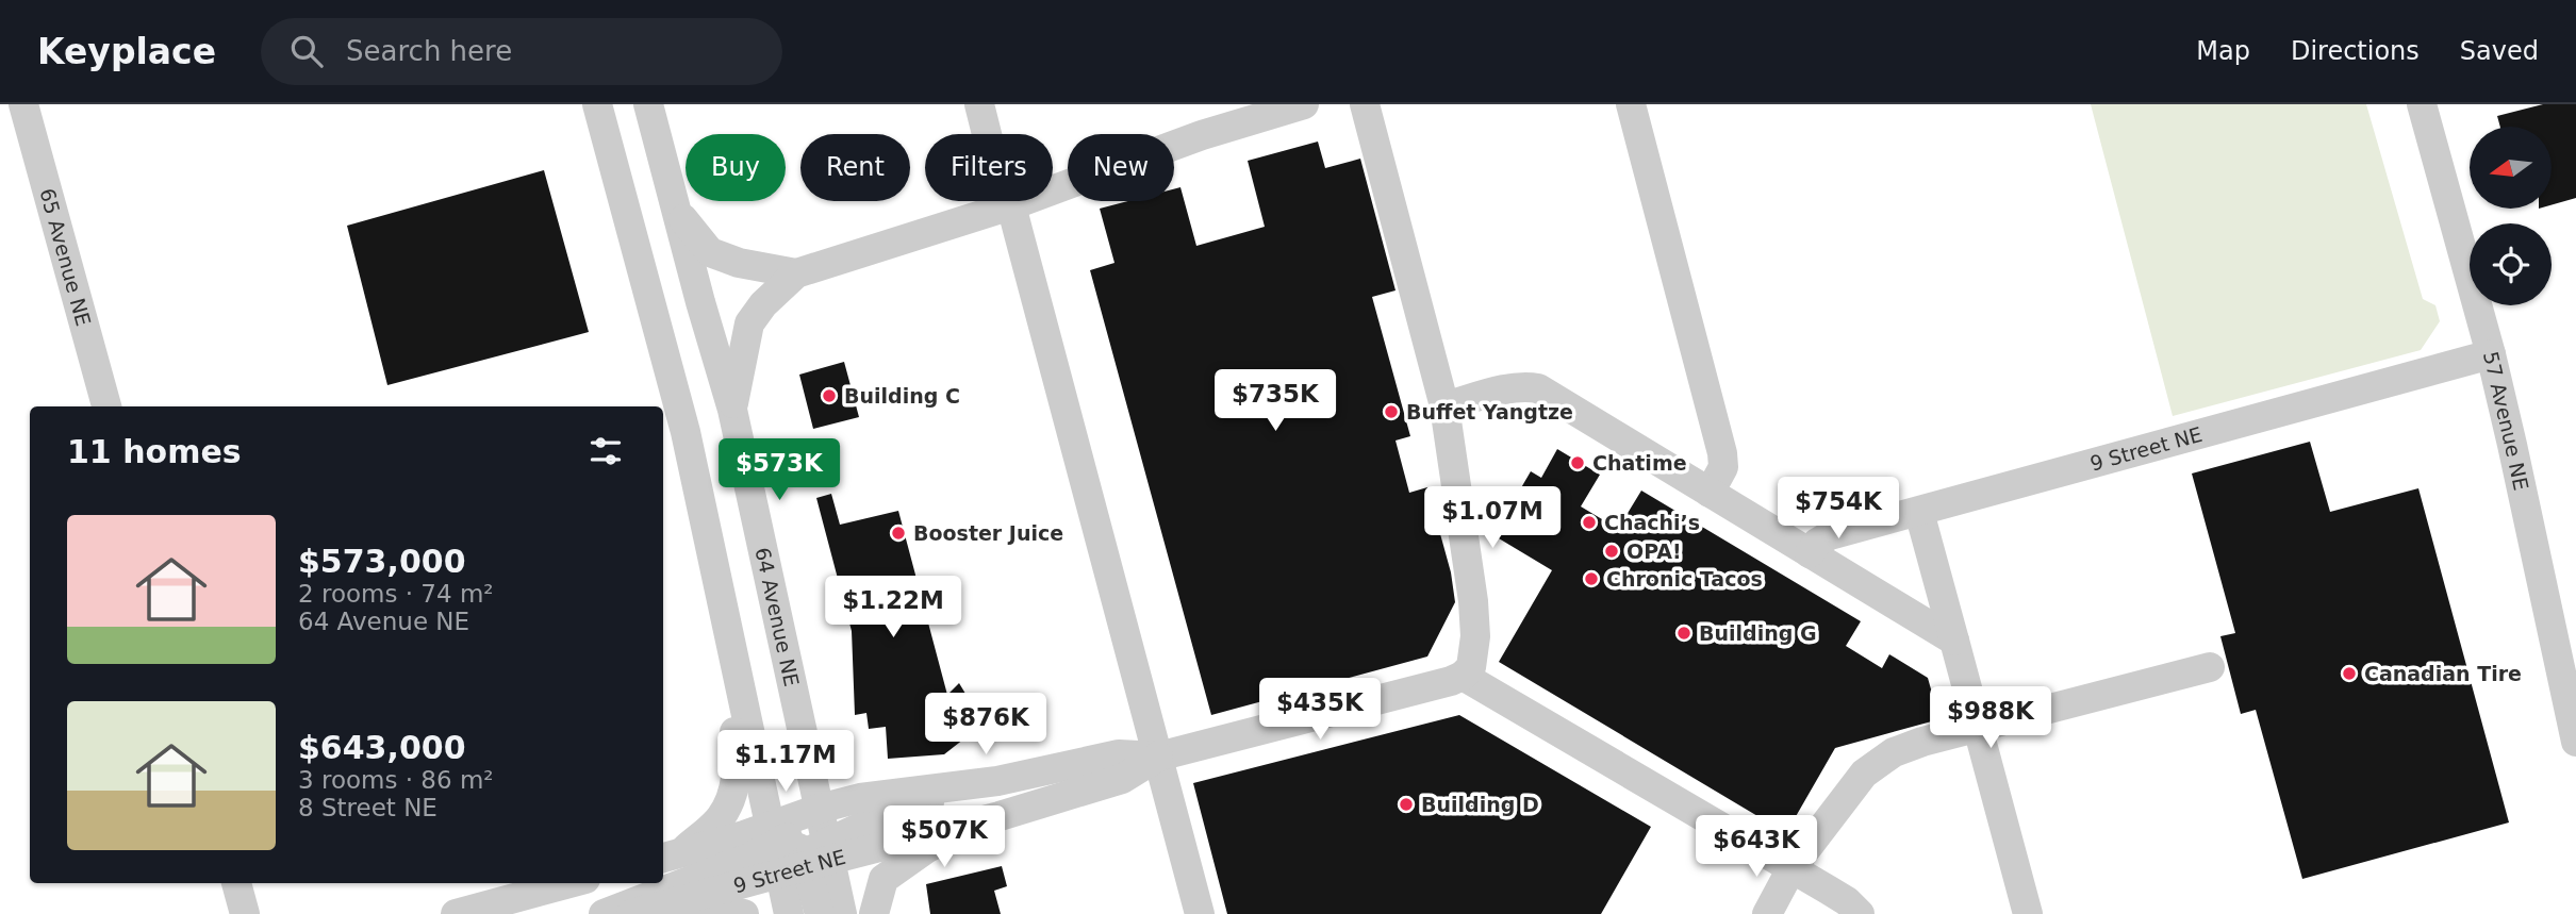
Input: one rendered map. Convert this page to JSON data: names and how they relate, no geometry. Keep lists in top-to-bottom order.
{
  "streets": {
    "street": [
      "65 Avenue NE",
      "57 Avenue NE",
      "9 Street NE",
      "64 Avenue NE"
    ]
  },
  "crossings": [
    ["57 Avenue NE", "9 Street NE"],
    ["9 Street NE", "64 Avenue NE"]
  ],
  "places": [
    "Building C",
    "Buffet Yangtze",
    "Chatime",
    "Chachi’s",
    "Booster Juice",
    "OPA!",
    "Chronic Tacos",
    "Building G",
    "Canadian Tire",
    "Building D"
  ],
  "north": "left",
  "page": {
    "header": "Keyplace",
    "search": "Search here",
    "nav": ["Map", "Directions", "Saved"],
    "chip": [
      "Buy",
      "Rent",
      "Filters",
      "New"
    ],
    "price": [
      "$735K",
      "$573K",
      "$754K",
      "$1.07M",
      "$1.22M",
      "$435K",
      "$988K",
      "$876K",
      "$1.17M",
      "$507K",
      "$643K"
    ],
    "heading": "11 homes",
    "list": [
      {
        "name": "$573,000",
        "note": "2 rooms · 74 m² · 64 Avenue NE"
      },
      {
        "name": "$643,000",
        "note": "3 rooms · 86 m² · 8 Street NE"
      }
    ]
  }
}
